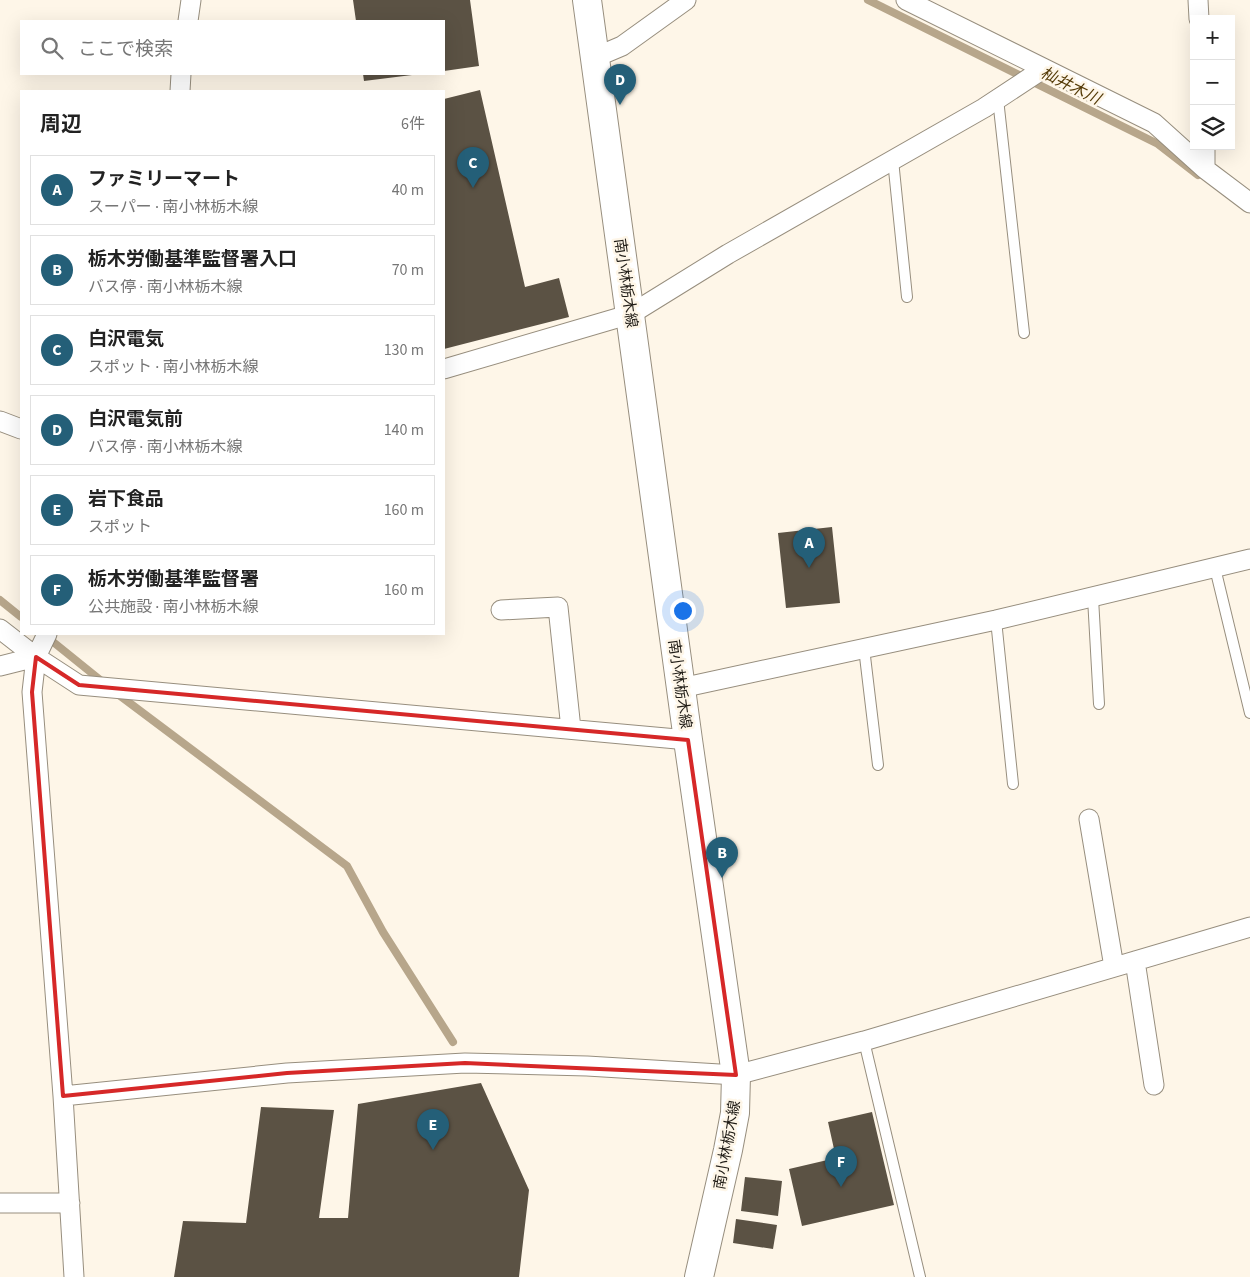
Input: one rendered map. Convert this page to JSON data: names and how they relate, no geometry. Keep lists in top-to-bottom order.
{
  "streets": {
    "main road": ["南小林栃木線"]
  },
  "water": ["杣井木川"],
  "page": {
    "map_buttons": ["+", "−"],
    "search": "ここで検索",
    "pins": [
      "D",
      "C",
      "A",
      "B",
      "E",
      "F"
    ],
    "heading": ["周辺", "6件"],
    "list": [
      {
        "mark": "A",
        "name": "ファミリーマート",
        "note": "スーパー · 南小林栃木線",
        "value": "40 m"
      },
      {
        "mark": "B",
        "name": "栃木労働基準監督署入口",
        "note": "バス停 · 南小林栃木線",
        "value": "70 m"
      },
      {
        "mark": "C",
        "name": "白沢電気",
        "note": "スポット · 南小林栃木線",
        "value": "130 m"
      },
      {
        "mark": "D",
        "name": "白沢電気前",
        "note": "バス停 · 南小林栃木線",
        "value": "140 m"
      },
      {
        "mark": "E",
        "name": "岩下食品",
        "note": "スポット",
        "value": "160 m"
      },
      {
        "mark": "F",
        "name": "栃木労働基準監督署",
        "note": "公共施設 · 南小林栃木線",
        "value": "160 m"
      }
    ]
  }
}
